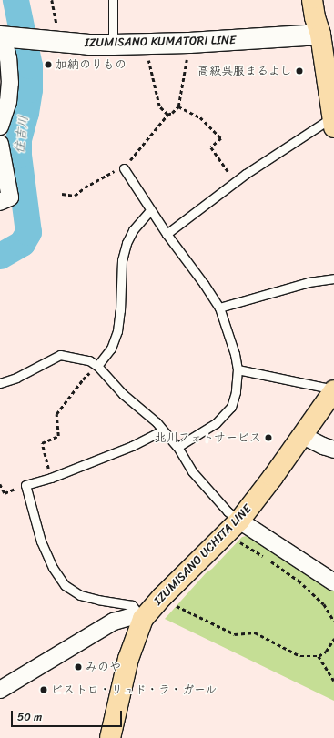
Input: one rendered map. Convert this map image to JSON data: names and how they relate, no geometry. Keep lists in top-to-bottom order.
{
  "streets": {
    "main road": ["IZUMISANO KUMATORI LINE", "IZUMISANO UCHITA LINE"]
  },
  "water": ["住吉川"],
  "places": [
    "加納のりもの",
    "高級呉服まるよし",
    "北川フォトサービス",
    "みのや",
    "ビストロ・リュド・ラ・ガール"
  ],
  "scale_bar": "50 m"
}
